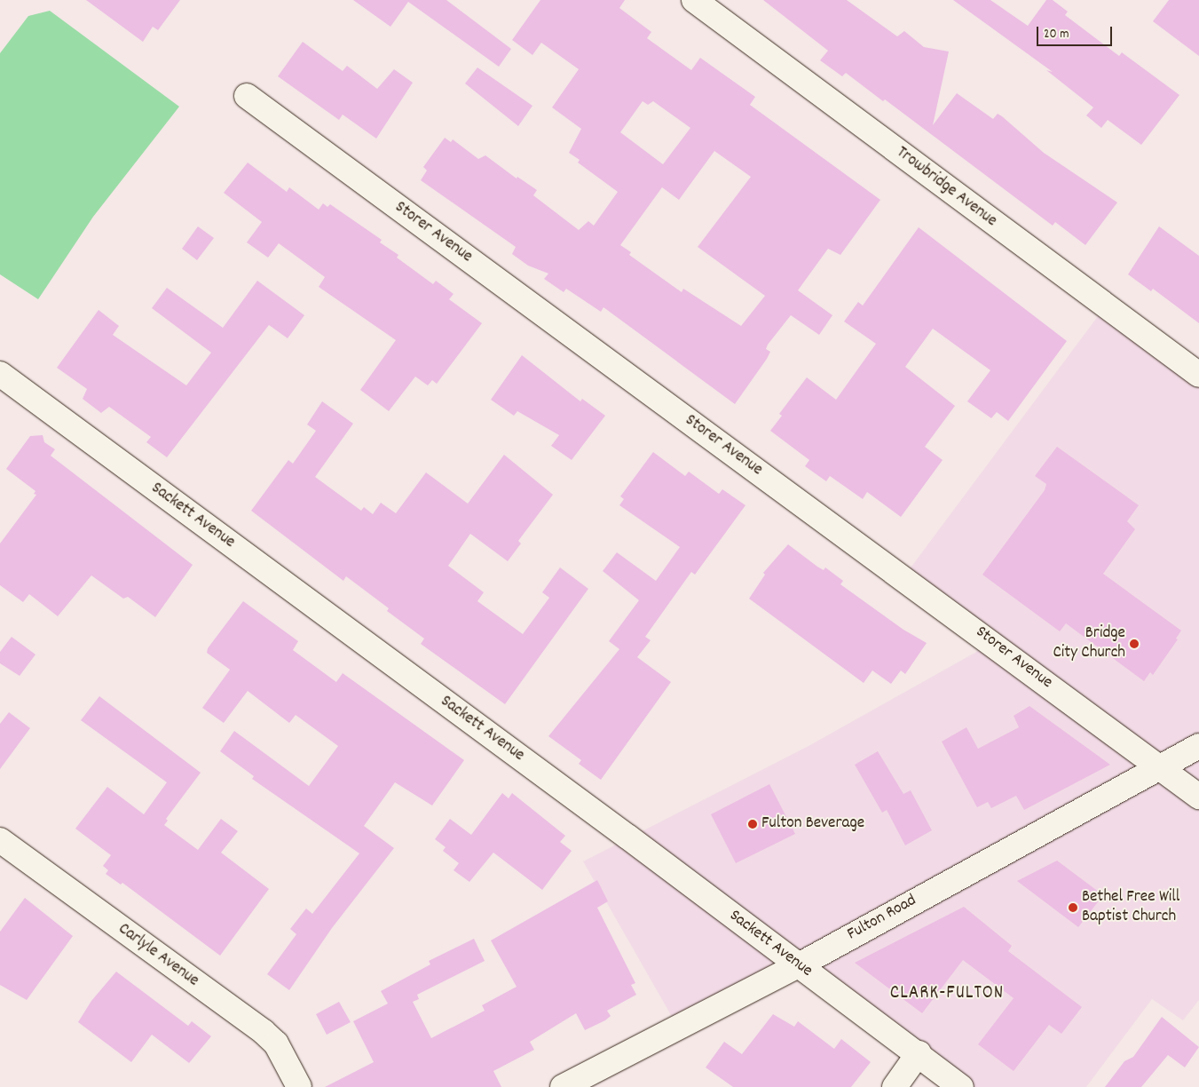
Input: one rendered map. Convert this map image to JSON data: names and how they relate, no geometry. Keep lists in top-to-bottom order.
{
  "streets": {
    "street": [
      "Trowbridge Avenue",
      "Storer Avenue",
      "Sackett Avenue",
      "Fulton Road",
      "Carlyle Avenue"
    ]
  },
  "crossings": [
    ["Storer Avenue", "Fulton Road"],
    ["Sackett Avenue", "Fulton Road"]
  ],
  "districts": ["CLARK-FULTON"],
  "places": ["Bridge City Church", "Fulton Beverage", "Bethel Free Will Baptist Church"],
  "scale_bar": "20 m"
}
